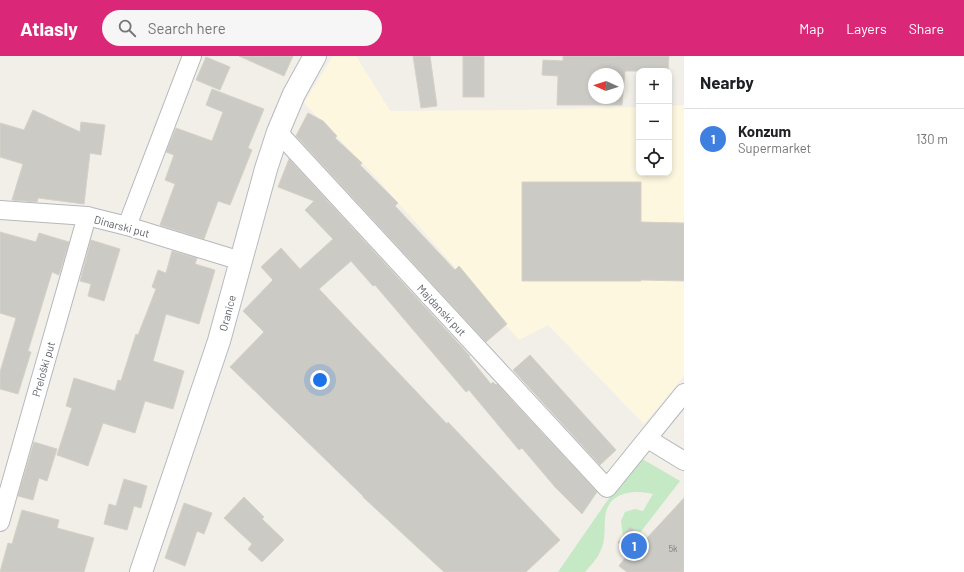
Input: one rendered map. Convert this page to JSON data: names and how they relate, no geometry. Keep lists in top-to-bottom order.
{
  "streets": {
    "main road": ["Oranice"],
    "street": ["Dinarski put", "Majdanski put", "Preloški put"]
  },
  "crossings": [
    ["Dinarski put", "Oranice"],
    ["Dinarski put", "Preloški put"],
    ["Majdanski put", "Oranice"]
  ],
  "house_numbers": ["5k"],
  "north": "left",
  "page": {
    "header": "Atlasly",
    "search": "Search here",
    "nav": ["Map", "Layers", "Share"],
    "heading": "Nearby",
    "map_buttons": ["+", "−"],
    "list": [
      {
        "mark": "1",
        "name": "Konzum",
        "note": "Supermarket",
        "value": "130 m"
      }
    ],
    "pins": "1"
  }
}
